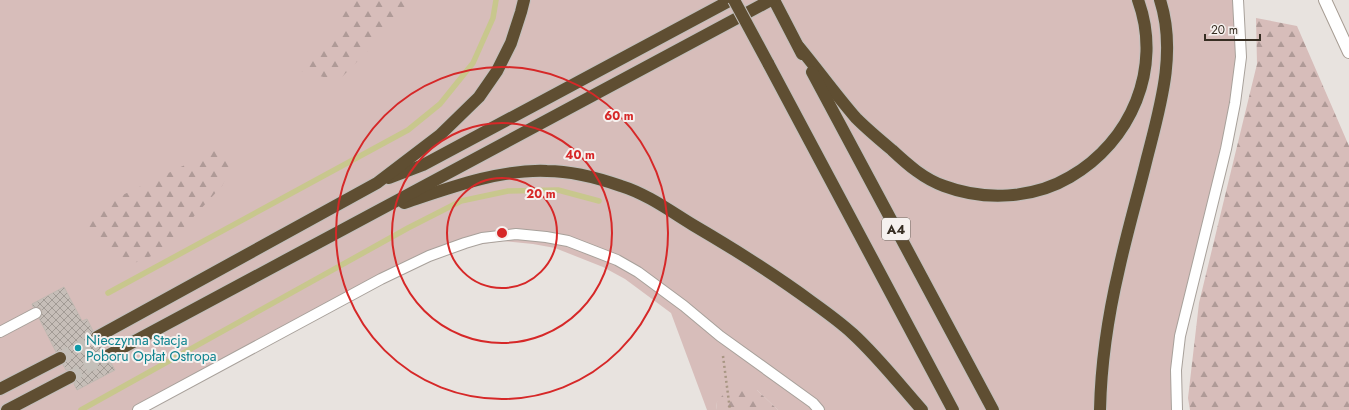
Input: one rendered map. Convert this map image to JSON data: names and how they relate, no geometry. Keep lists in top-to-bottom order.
{
  "streets": {
    "highway": ["A4"]
  },
  "places": ["Nieczynna Stacja Poboru Opłat Ostropa"],
  "scale_bar": "20 m",
  "rings": ["60 m", "40 m", "20 m"]
}
